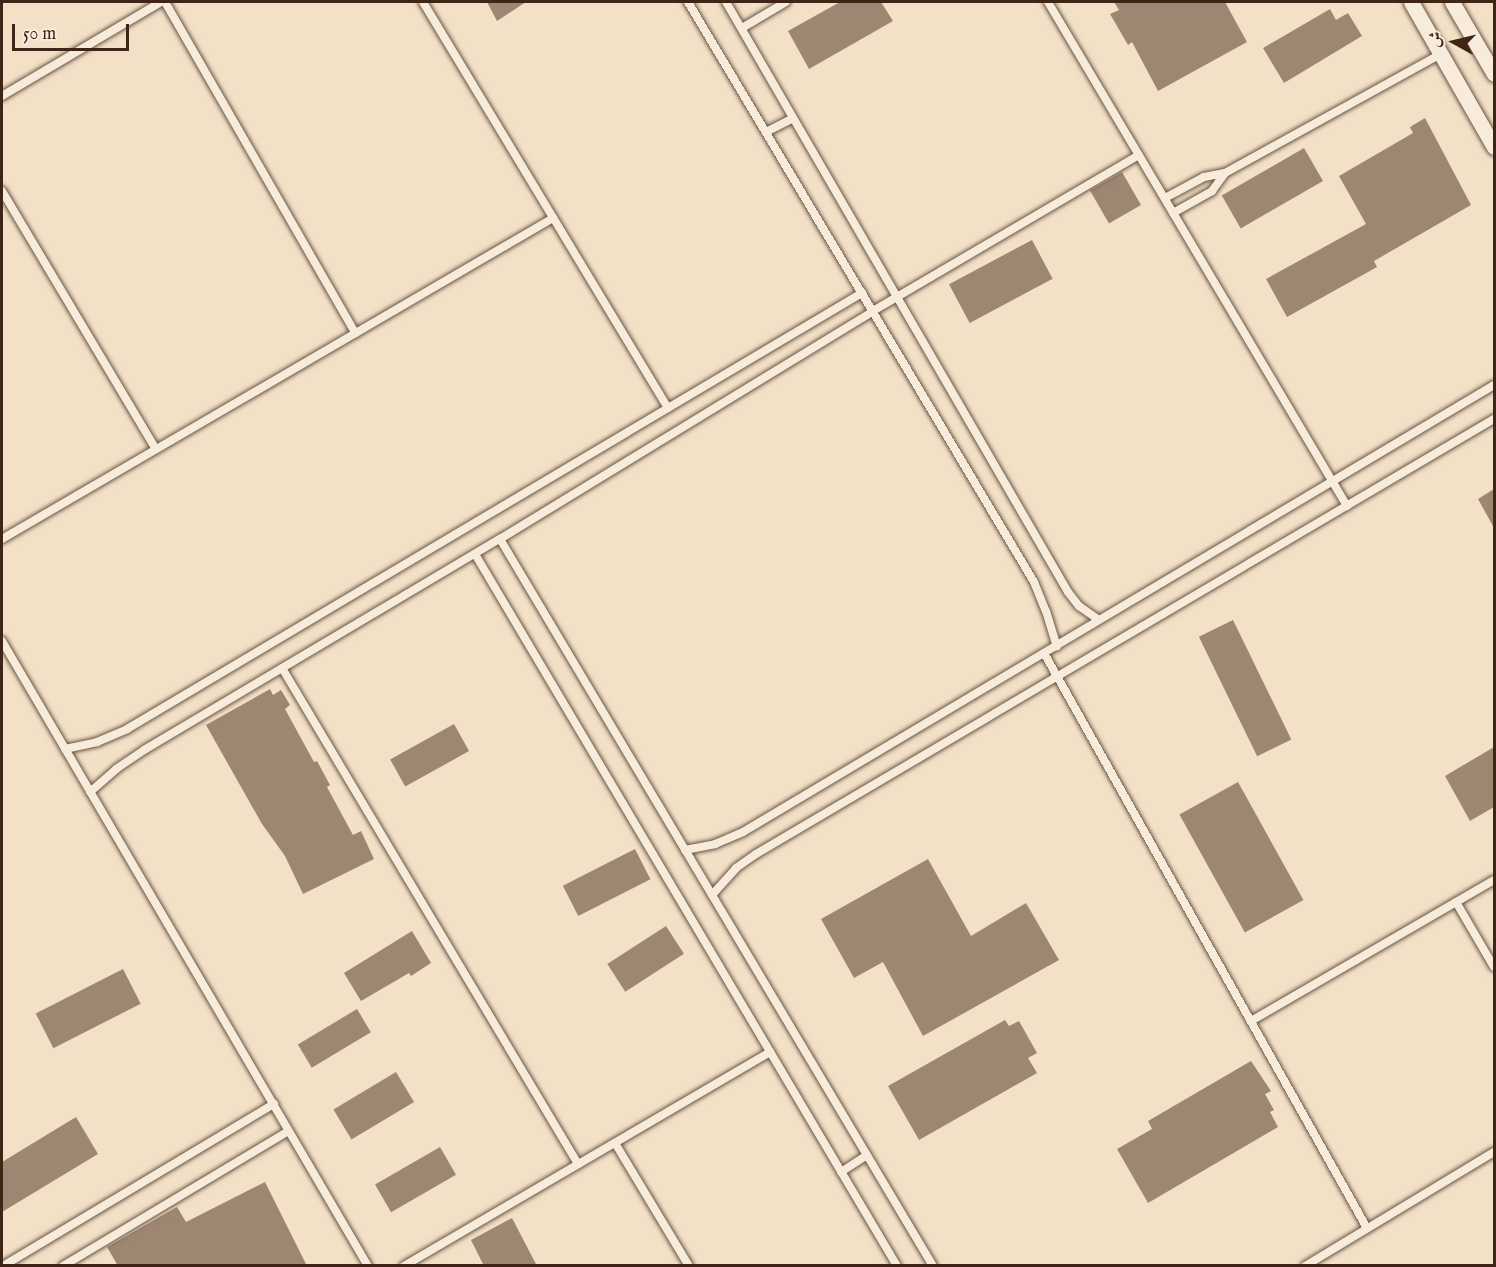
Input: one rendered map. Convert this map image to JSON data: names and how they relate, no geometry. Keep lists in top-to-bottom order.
{
  "scale_bar": "50 m",
  "north": "left"
}
